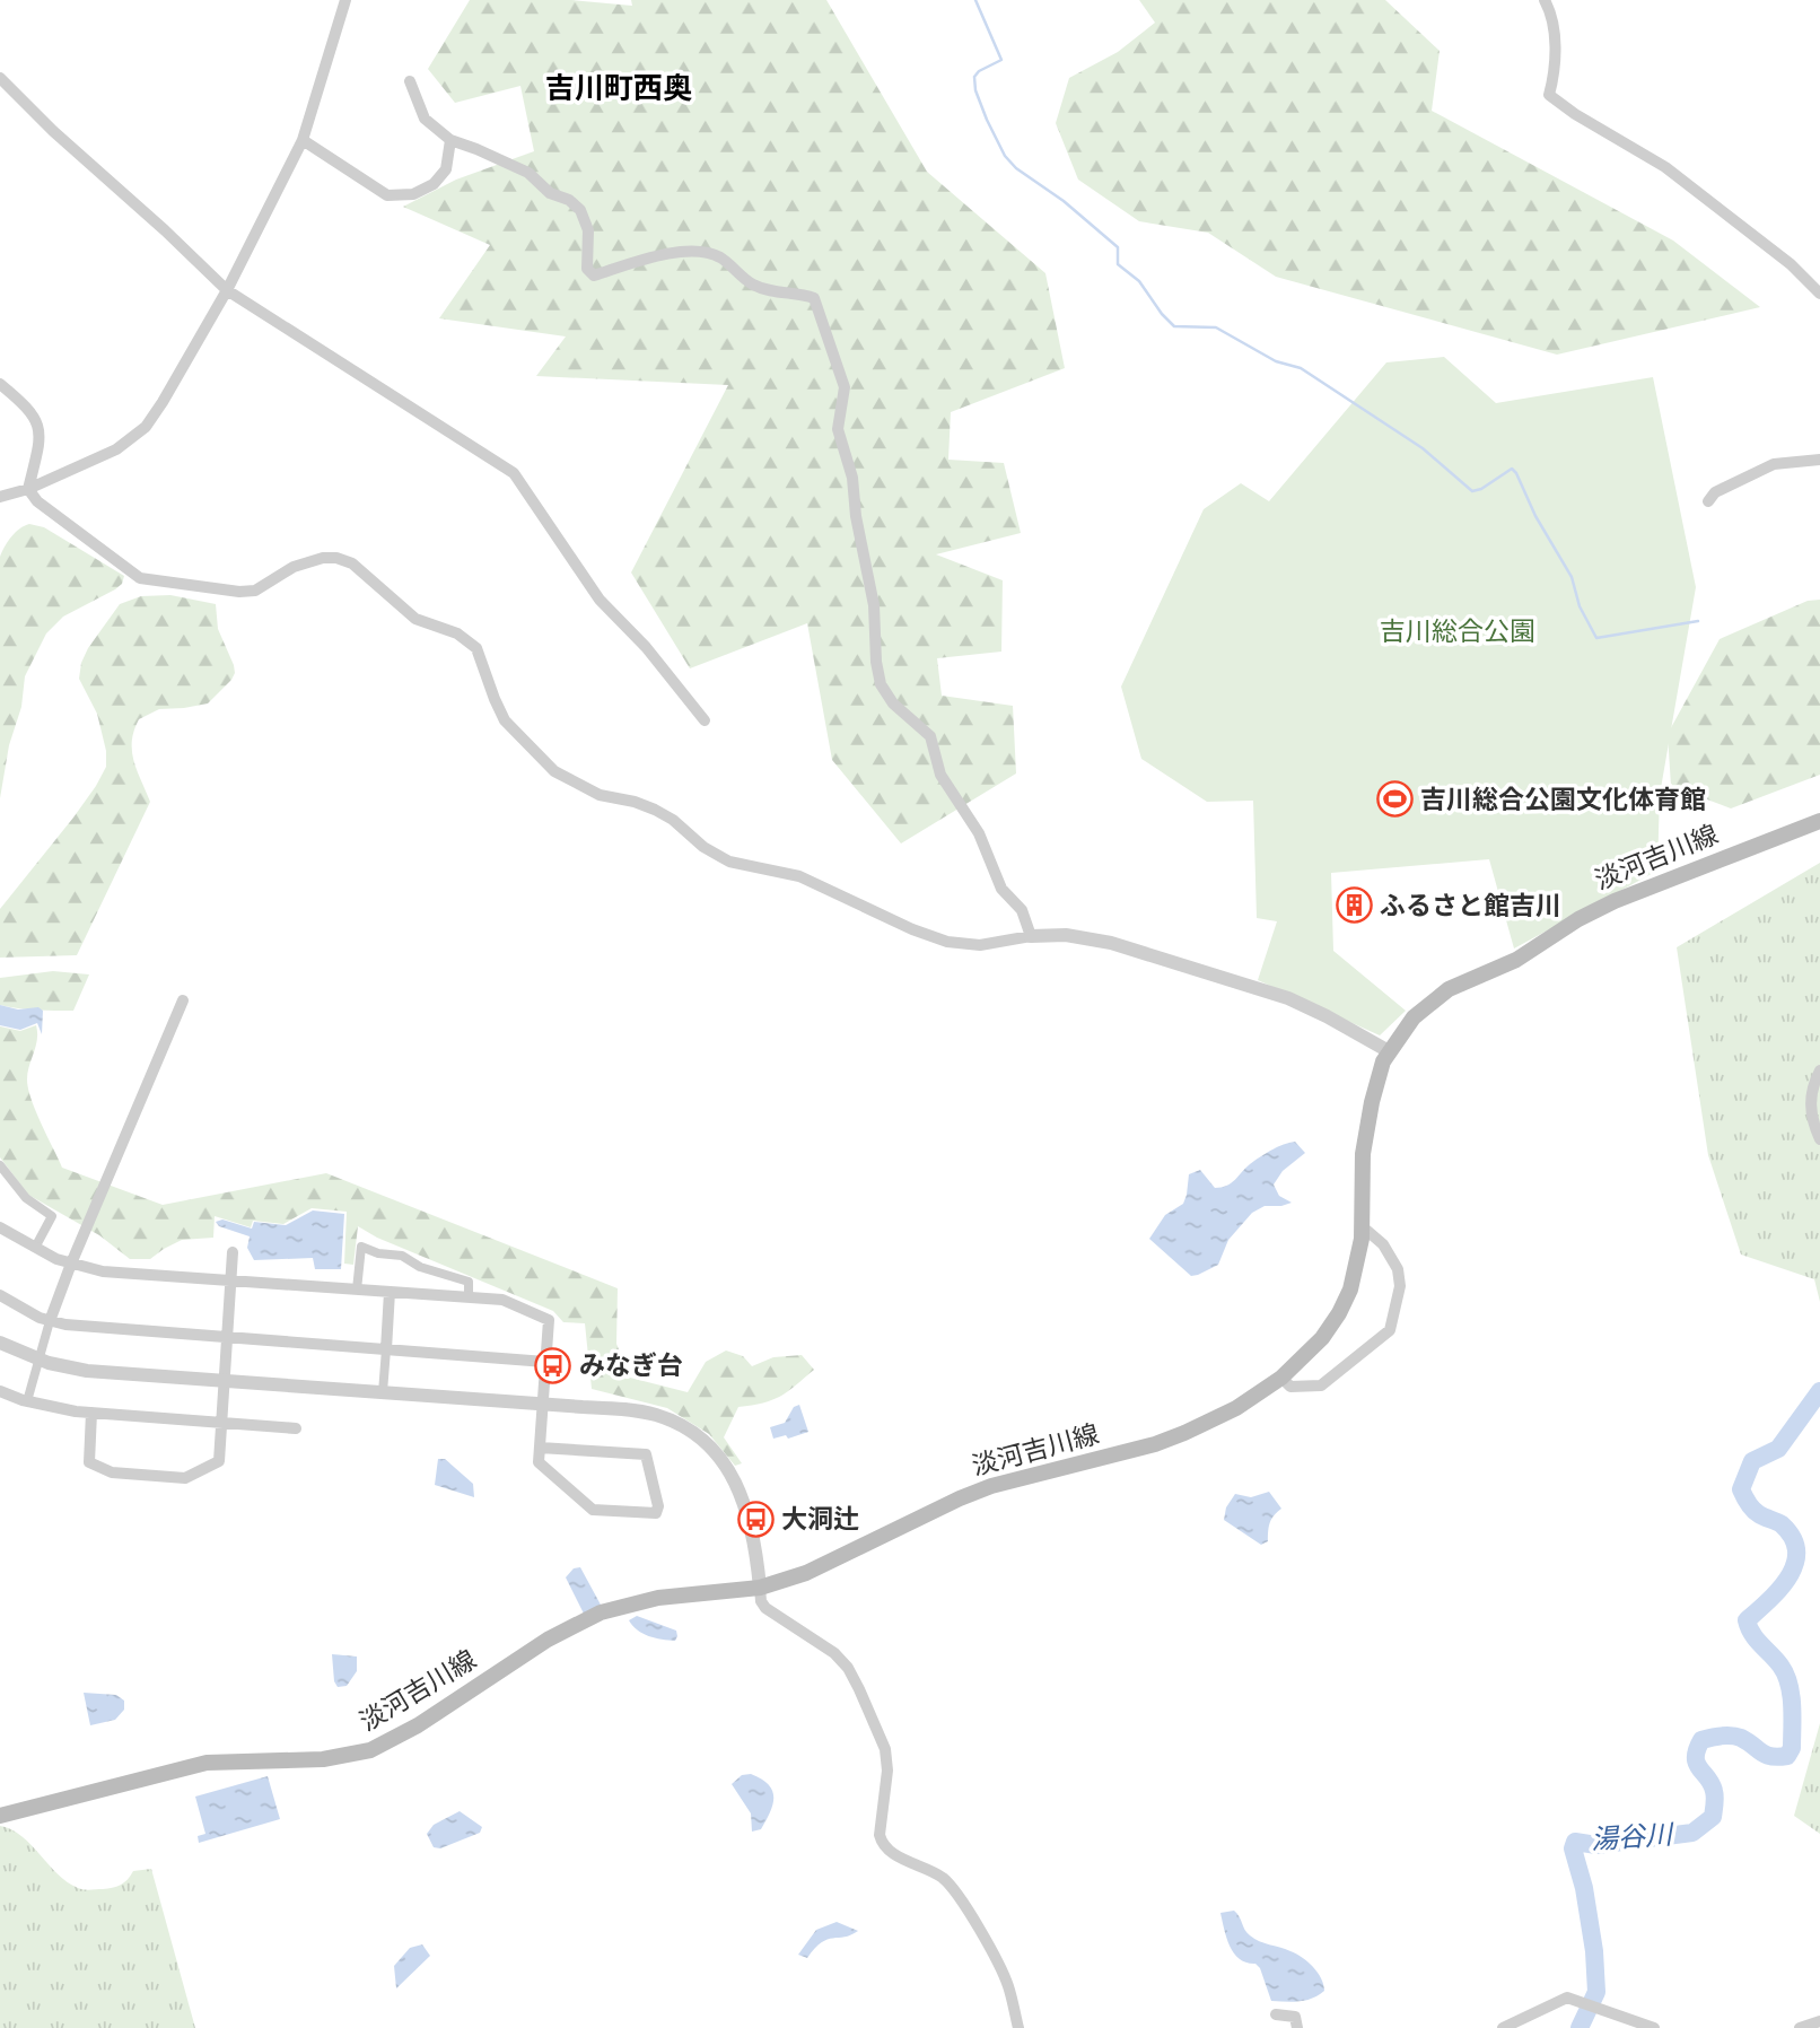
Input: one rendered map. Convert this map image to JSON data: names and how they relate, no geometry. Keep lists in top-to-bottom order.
{
  "streets": {
    "main road": ["淡河吉川線"]
  },
  "districts": ["吉川町西奥"],
  "water": ["湯谷川"],
  "parks": ["吉川総合公園"],
  "places": {
    "sports": ["吉川総合公園文化体育館"],
    "building": ["ふるさと館吉川"],
    "bus stop": ["みなぎ台", "大洞辻"]
  }
}
